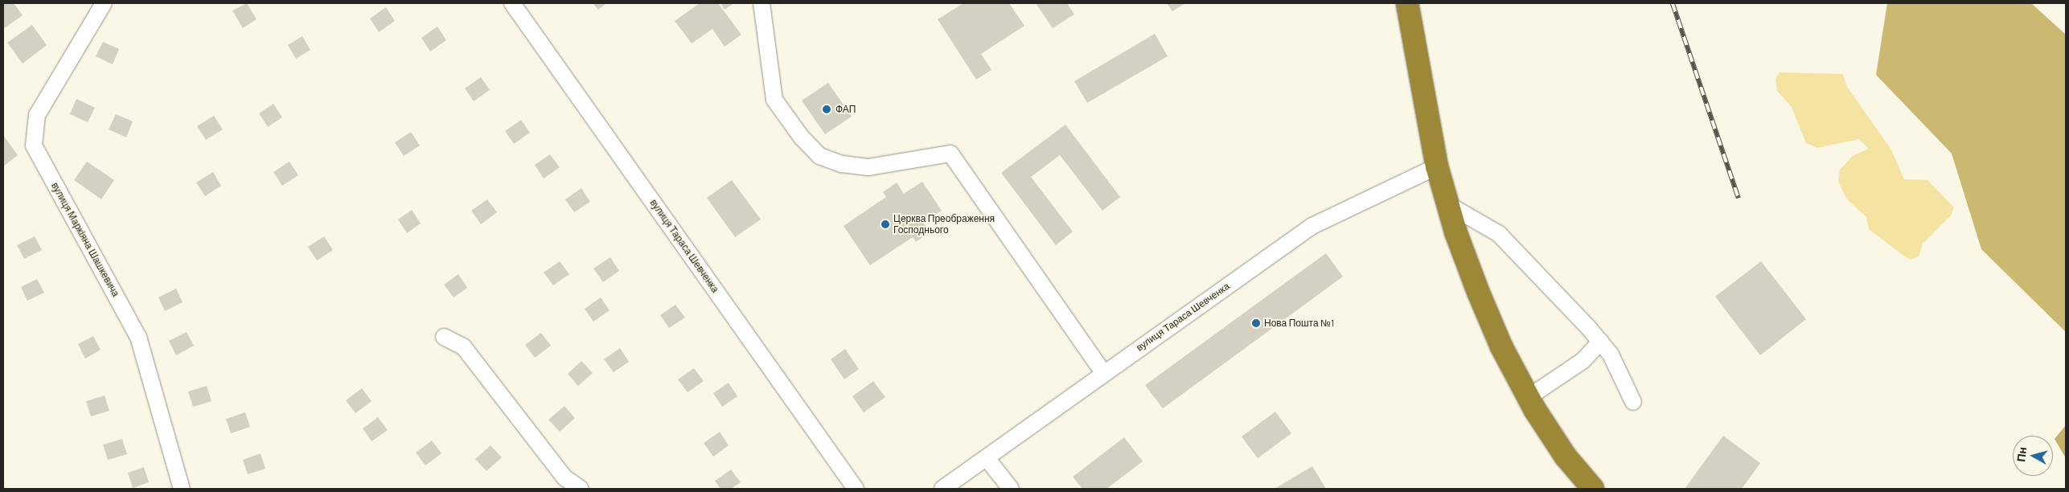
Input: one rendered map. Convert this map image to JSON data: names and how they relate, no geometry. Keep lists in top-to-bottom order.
{
  "streets": {
    "street": ["вулиця Маркіяна Шашкевича", "вулиця Тараса Шевченка"]
  },
  "places": ["ФАП", "Церква Преображення Господнього", "Нова Пошта №1"],
  "north": "left"
}
